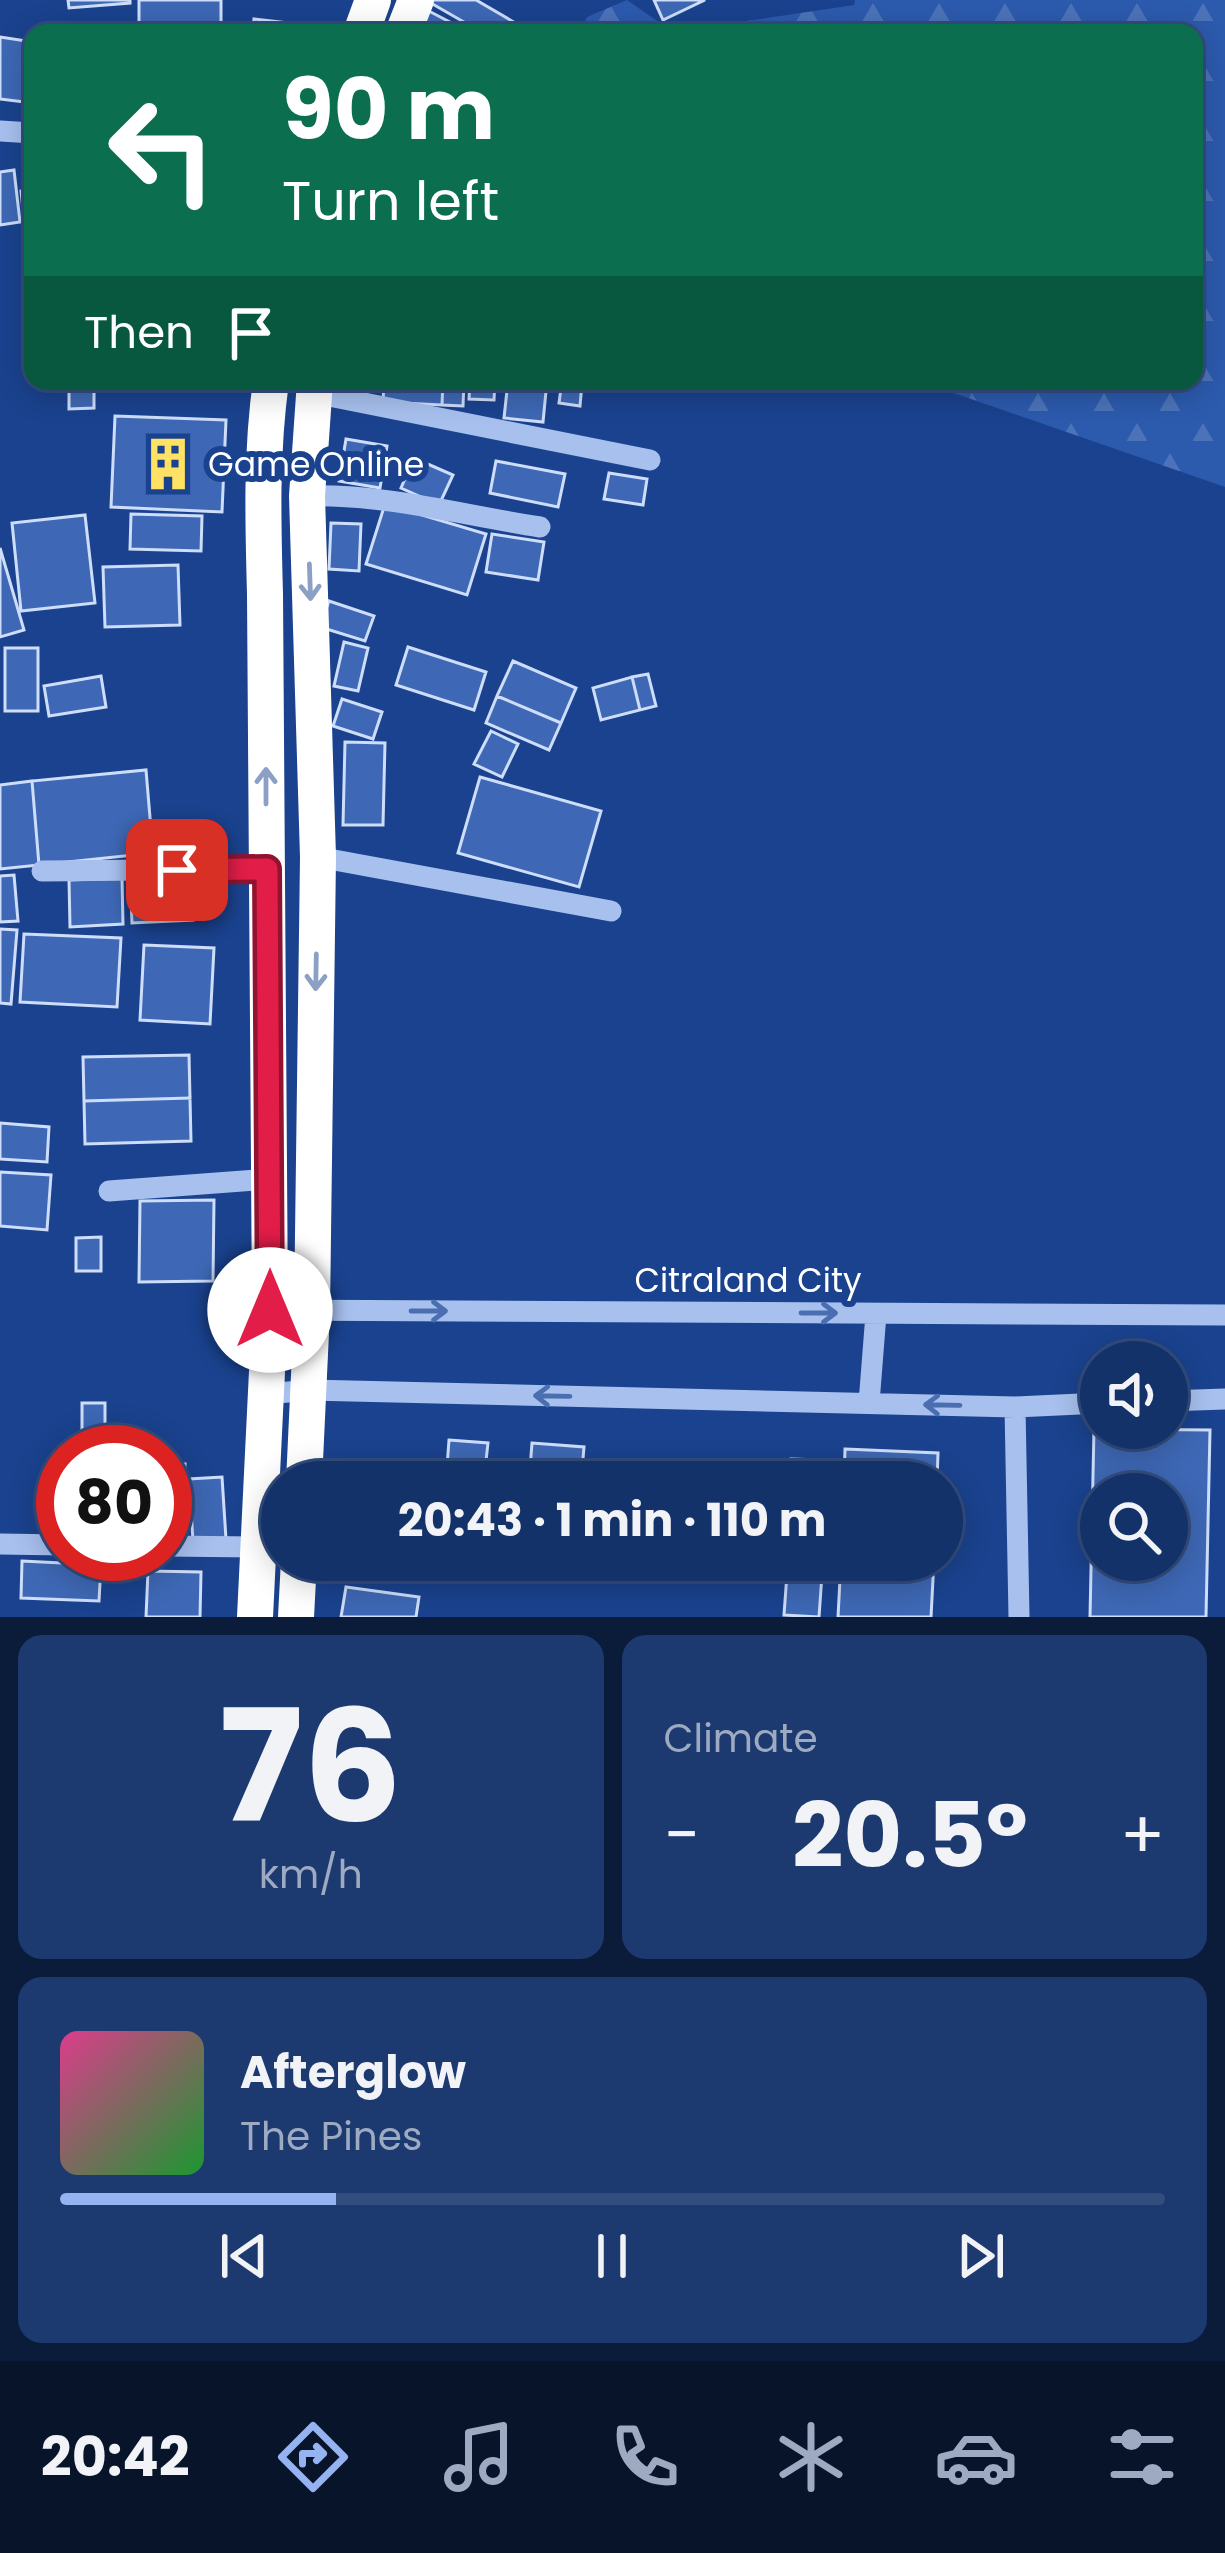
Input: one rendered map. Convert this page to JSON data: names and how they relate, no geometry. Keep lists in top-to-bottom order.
{
  "streets": {
    "street": ["Citraland City"]
  },
  "places": {
    "building": ["Game Online"]
  },
  "page": {
    "turn": ["90 m", "Turn left"],
    "then": "Then",
    "limit": "80",
    "trip": "20:43 · 1 min · 110 m",
    "tile": [
      ["76", "km/h"],
      "Climate"
    ],
    "heat": ["−", "20.5°", "+"],
    "song": ["Afterglow", "The Pines"],
    "tabs": "20:42"
  }
}
